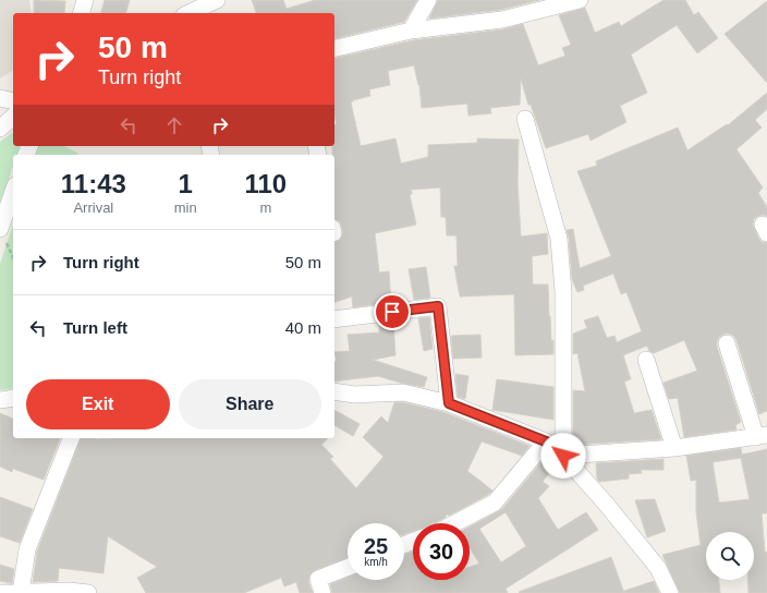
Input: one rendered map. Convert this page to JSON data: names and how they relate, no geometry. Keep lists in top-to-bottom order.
{
  "page": {
    "turn": ["50 m", "Turn right"],
    "eta": [
      "11:43",
      "Arrival",
      "1",
      "min",
      "110",
      "m"
    ],
    "list": [
      {
        "name": "Turn right",
        "value": "50 m"
      },
      {
        "name": "Turn left",
        "value": "40 m"
      }
    ],
    "buttons": ["Exit", "Share"],
    "speed": "25 km/h",
    "limit": "30"
  }
}
